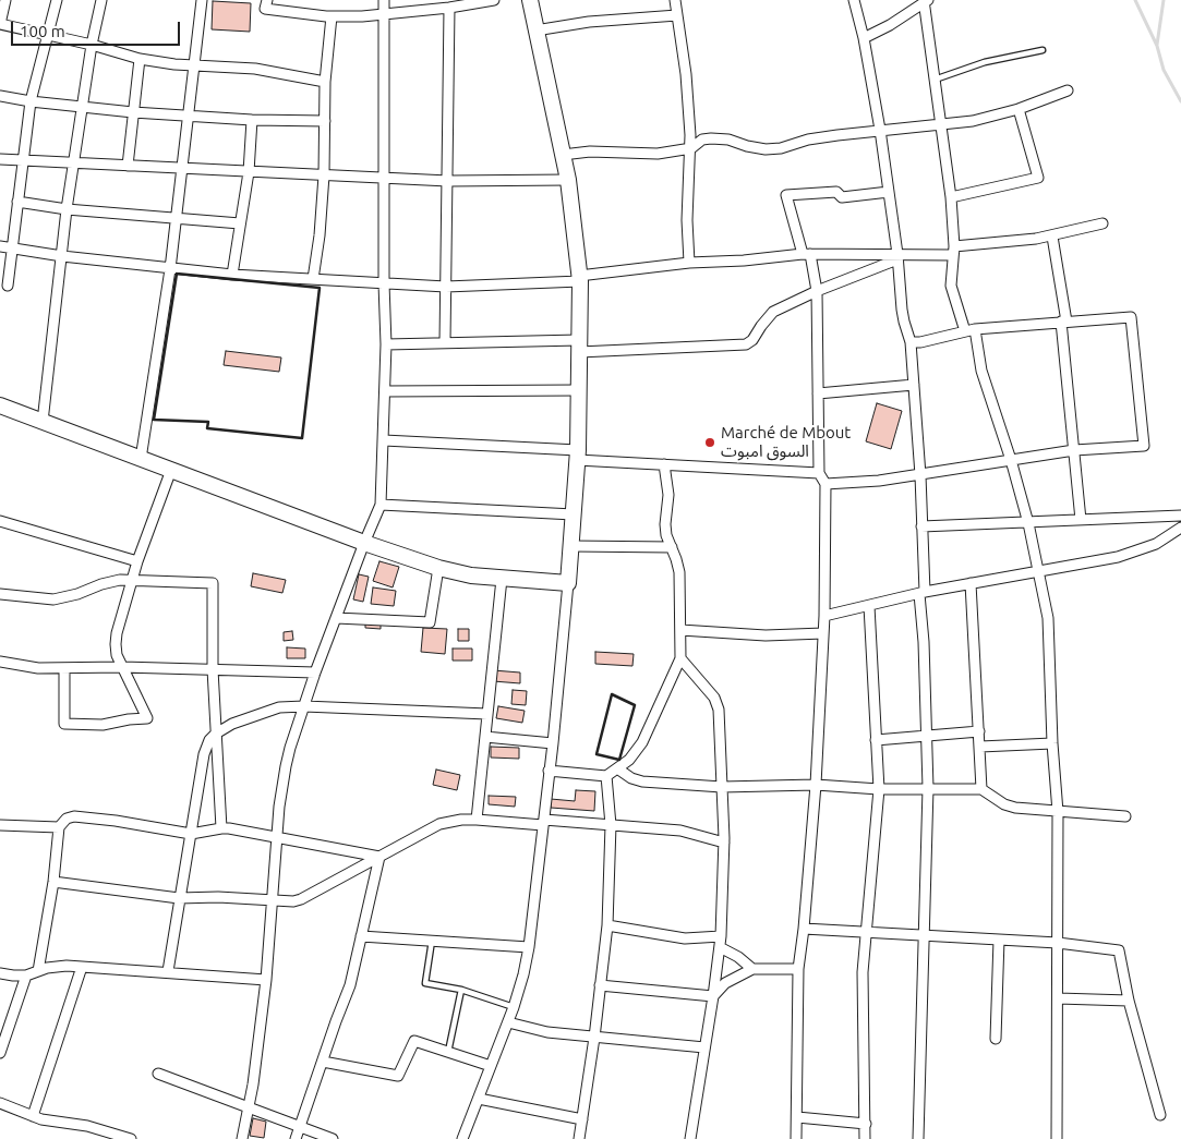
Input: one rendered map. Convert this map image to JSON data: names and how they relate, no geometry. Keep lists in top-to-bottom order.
{
  "places": ["Marché de Mbout السوق امبوت"],
  "scale_bar": "100 m"
}
